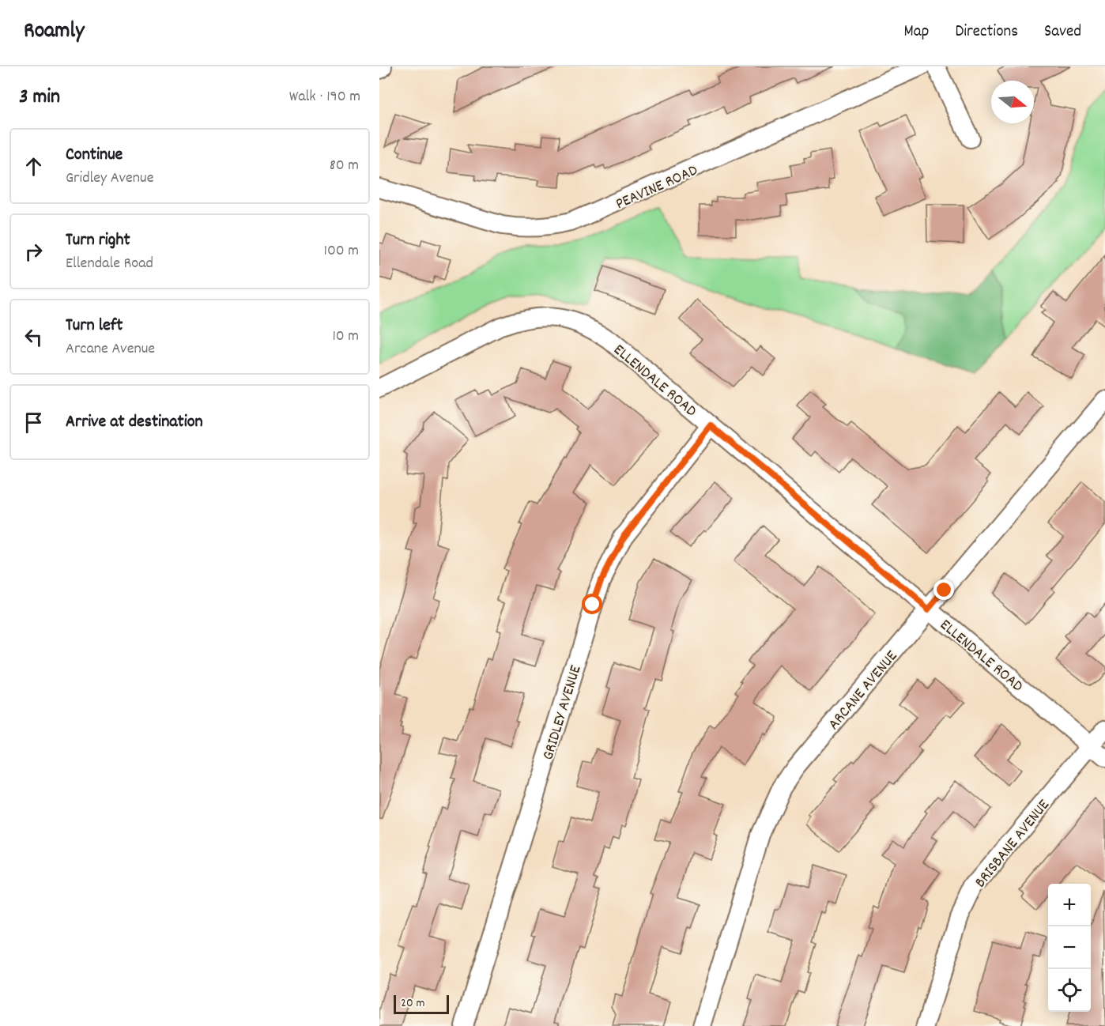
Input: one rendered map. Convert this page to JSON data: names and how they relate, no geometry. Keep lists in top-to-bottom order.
{
  "streets": {
    "street": [
      "PEAVINE ROAD",
      "ELLENDALE ROAD",
      "ARCANE AVENUE",
      "GRIDLEY AVENUE",
      "BRISBANE AVENUE"
    ]
  },
  "crossings": [
    ["ELLENDALE ROAD", "ARCANE AVENUE"],
    ["ELLENDALE ROAD", "GRIDLEY AVENUE"],
    ["ELLENDALE ROAD", "BRISBANE AVENUE"]
  ],
  "scale_bar": "20 m",
  "north": "right",
  "page": {
    "header": "Roamly",
    "nav": ["Map", "Directions", "Saved"],
    "heading": ["3 min", "Walk · 190 m"],
    "list": [
      ["Continue", "Gridley Avenue", "80 m"],
      ["Turn right", "Ellendale Road", "100 m"],
      ["Turn left", "Arcane Avenue", "10 m"],
      "Arrive at destination"
    ],
    "map_buttons": ["+", "−"],
    "scale": "20 m"
  }
}
